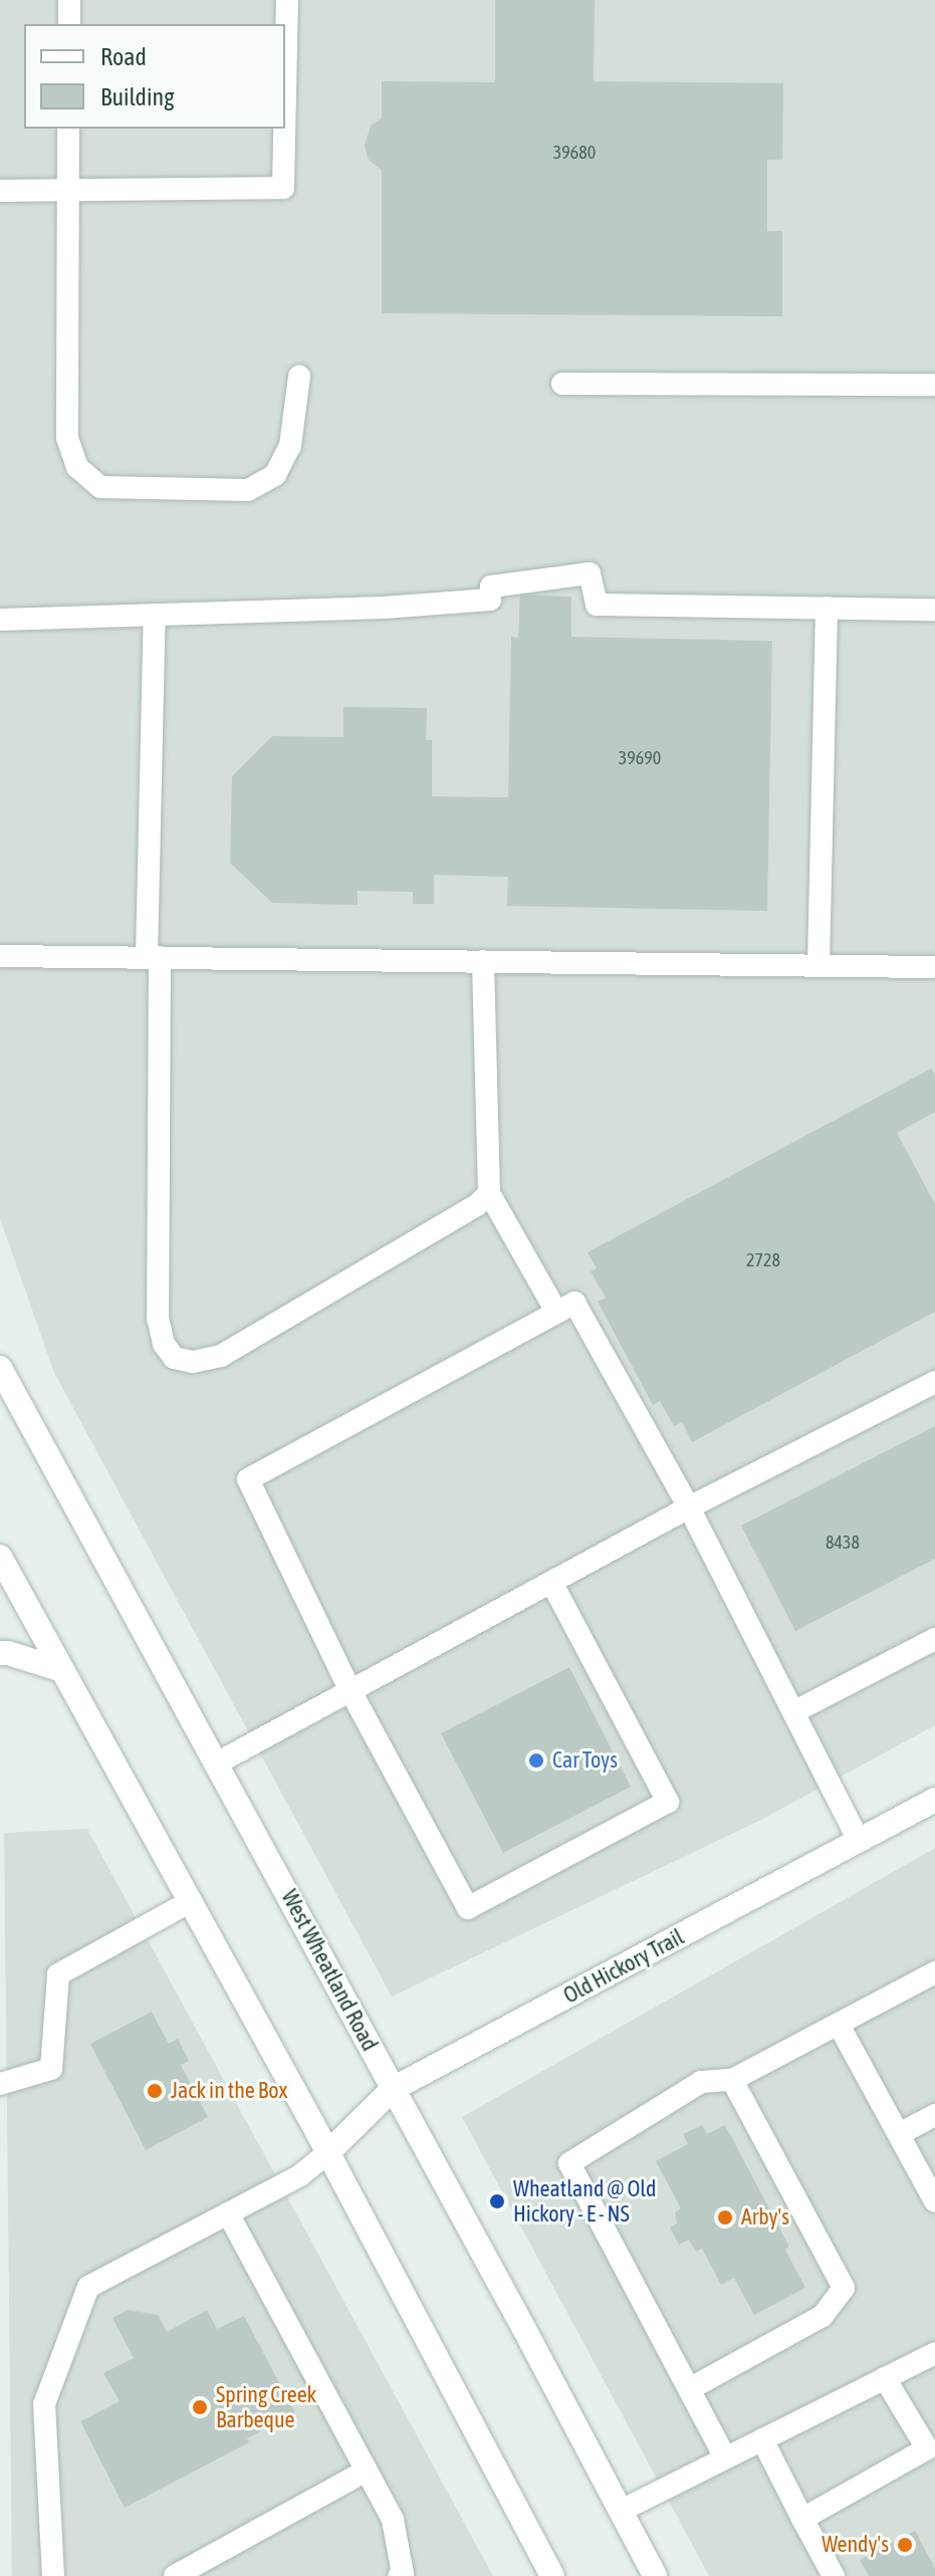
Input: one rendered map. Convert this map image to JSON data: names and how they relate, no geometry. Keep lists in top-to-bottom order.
{
  "streets": {
    "main road": ["Old Hickory Trail", "West Wheatland Road"]
  },
  "crossings": [
    ["Old Hickory Trail", "West Wheatland Road"]
  ],
  "places": [
    "Car Toys",
    "Jack in the Box",
    "Wheatland @ Old Hickory - E - NS",
    "Arby's",
    "Spring Creek Barbeque",
    "Wendy's"
  ],
  "house_numbers": [
    "39680",
    "39690",
    "2728",
    "8438"
  ],
  "legend": ["Road", "Building"]
}
